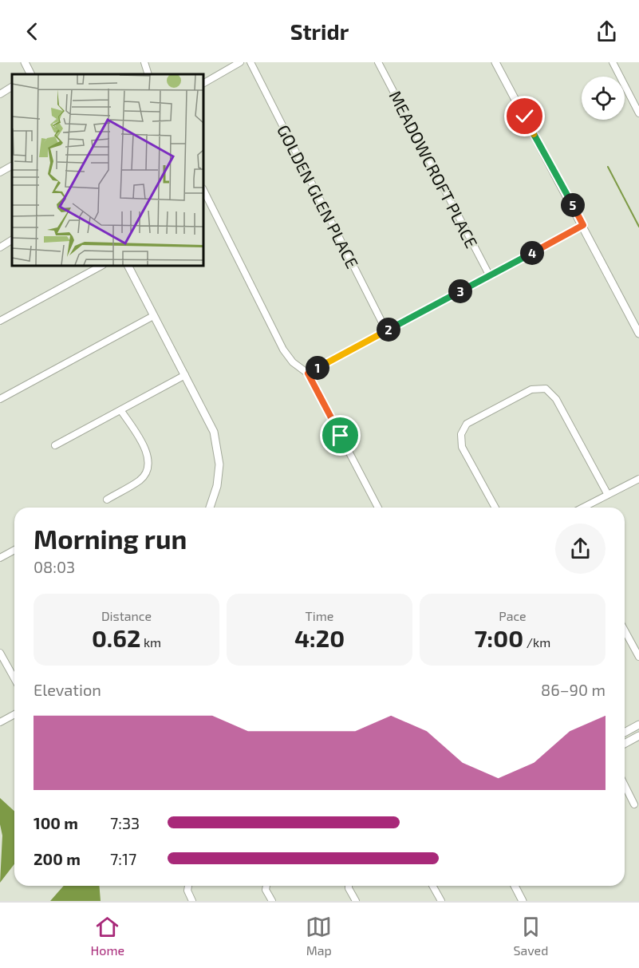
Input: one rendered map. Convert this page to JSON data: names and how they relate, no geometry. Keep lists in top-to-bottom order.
{
  "streets": {
    "street": ["MEADOWCROFT PLACE", "GOLDEN GLEN PLACE"]
  },
  "page": {
    "header": "Stridr",
    "pins": [
      "5",
      "4",
      "3",
      "2",
      "1"
    ],
    "heading": ["Morning run", "08:03"],
    "stats": [
      ["Distance", "0.62 km"],
      ["Time", "4:20"],
      ["Pace", "7:00 /km"]
    ],
    "chart": ["Elevation", "86–90 m"],
    "list": [
      {
        "name": "100 m",
        "note": "7:33"
      },
      {
        "name": "200 m",
        "note": "7:17"
      }
    ],
    "tabs": ["Home", "Map", "Saved"]
  }
}
